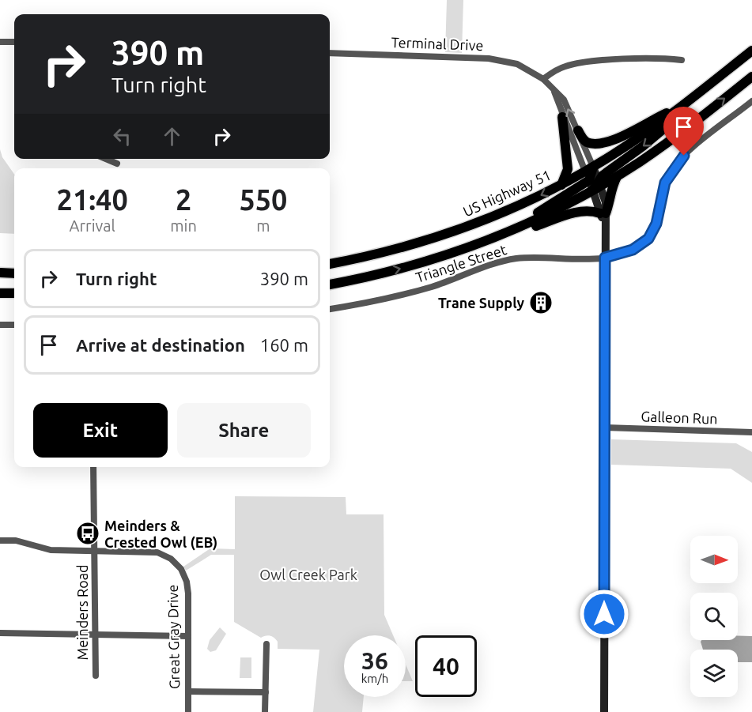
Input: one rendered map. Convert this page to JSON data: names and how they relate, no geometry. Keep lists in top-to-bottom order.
{
  "streets": {
    "main road": ["US Highway 51"],
    "street": [
      "Terminal Drive",
      "Triangle Street",
      "Galleon Run",
      "Meinders Road",
      "Great Gray Drive"
    ]
  },
  "crossings": [
    ["Terminal Drive", "US Highway 51"],
    ["Meinders Road", "Great Gray Drive"]
  ],
  "parks": ["Owl Creek Park"],
  "places": {
    "building": ["Trane Supply"],
    "bus stop": ["Meinders & Crested Owl (EB)"]
  },
  "north": "right",
  "page": {
    "turn": ["390 m", "Turn right"],
    "eta": [
      "21:40",
      "Arrival",
      "2",
      "min",
      "550",
      "m"
    ],
    "list": [
      {
        "name": "Turn right",
        "value": "390 m"
      },
      {
        "name": "Arrive at destination",
        "value": "160 m"
      }
    ],
    "buttons": ["Exit", "Share"],
    "speed": "36 km/h",
    "limit": "40"
  }
}
